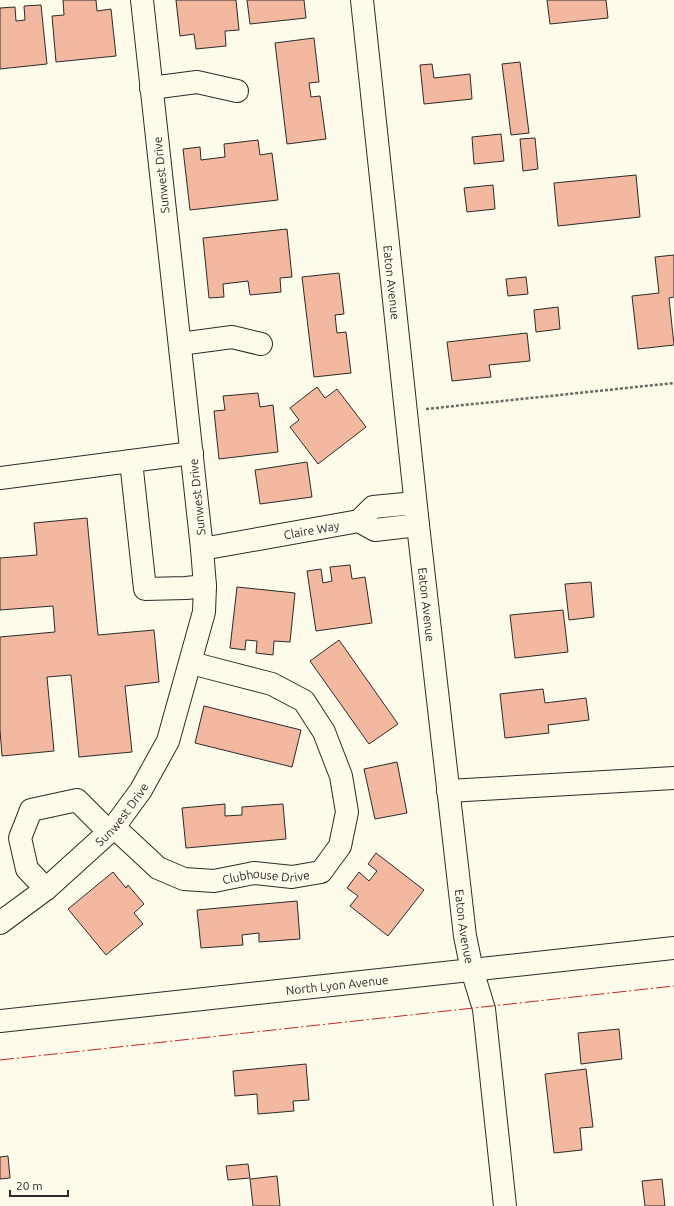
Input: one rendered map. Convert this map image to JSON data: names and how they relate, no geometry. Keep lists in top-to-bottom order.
{
  "streets": {
    "street": [
      "Sunwest Drive",
      "Eaton Avenue",
      "Claire Way",
      "Clubhouse Drive",
      "North Lyon Avenue"
    ]
  },
  "crossings": [
    ["Sunwest Drive", "Claire Way"],
    ["Sunwest Drive", "Clubhouse Drive"],
    ["Eaton Avenue", "North Lyon Avenue"]
  ],
  "scale_bar": "20 m"
}
